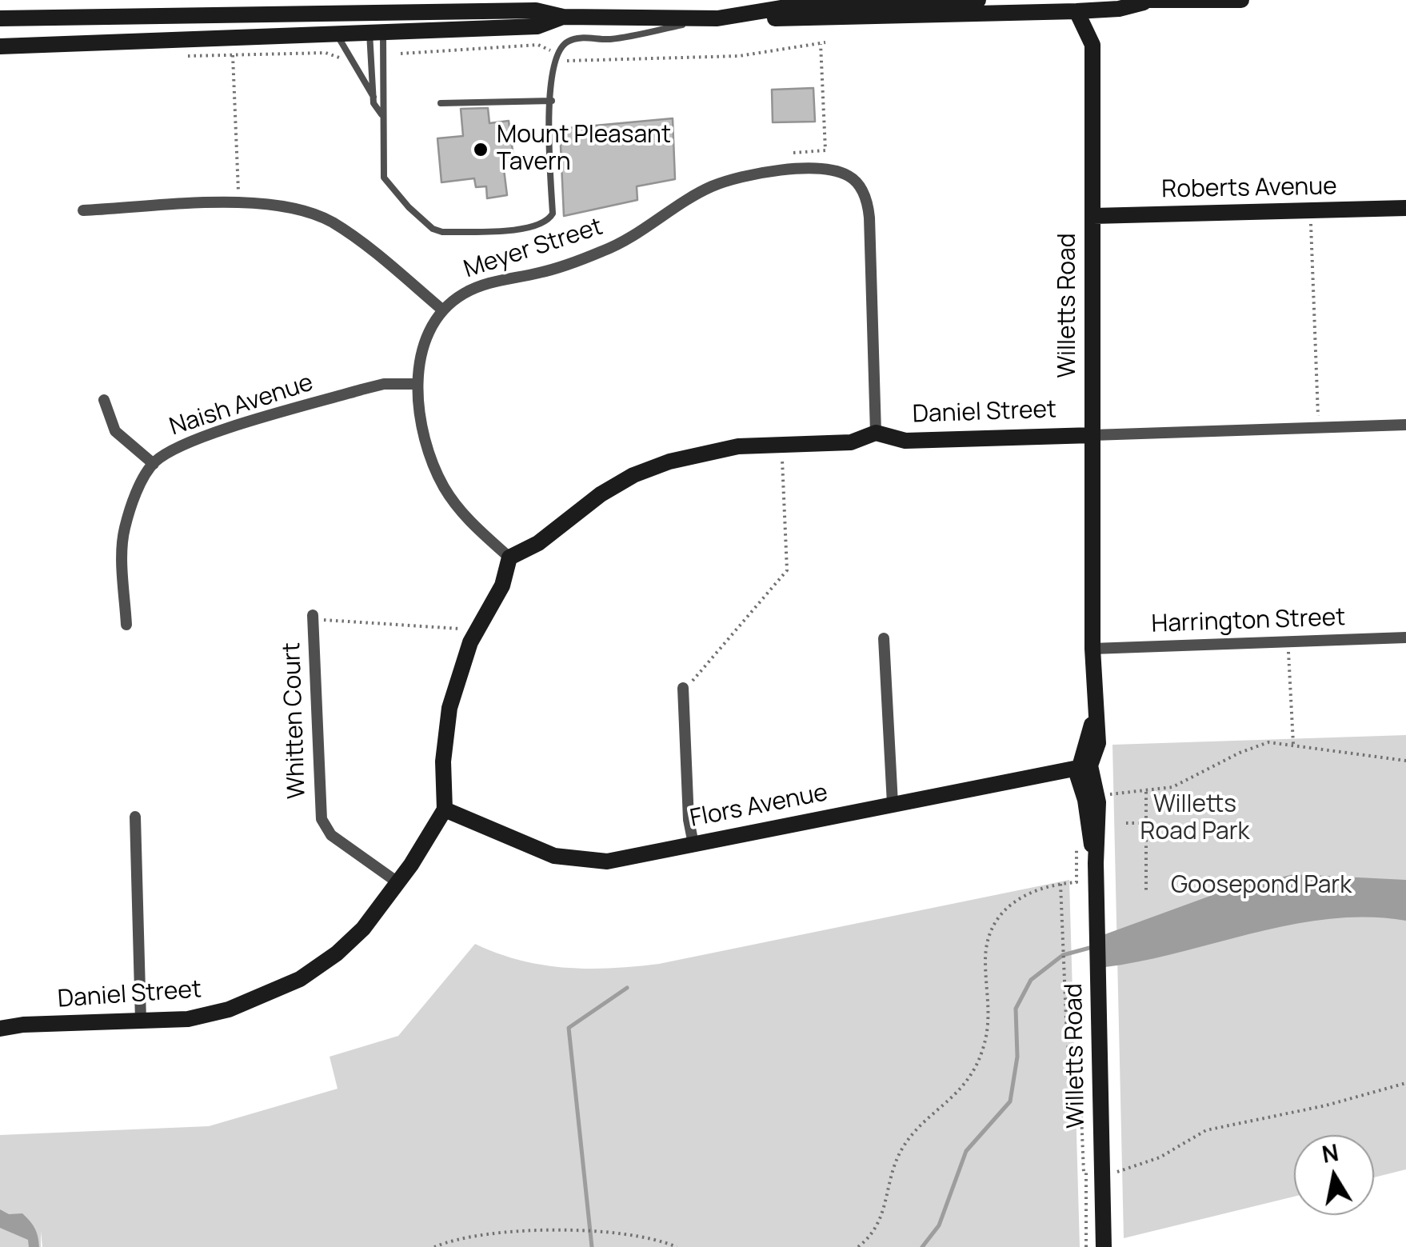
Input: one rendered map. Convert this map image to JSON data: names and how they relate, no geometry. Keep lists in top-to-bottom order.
{
  "streets": {
    "street": [
      "Roberts Avenue",
      "Meyer Street",
      "Willetts Road",
      "Naish Avenue",
      "Daniel Street",
      "Harrington Street",
      "Whitten Court",
      "Flors Avenue"
    ]
  },
  "crossings": [
    ["Roberts Avenue", "Willetts Road"],
    ["Meyer Street", "Naish Avenue"],
    ["Meyer Street", "Daniel Street"],
    ["Willetts Road", "Daniel Street"],
    ["Willetts Road", "Harrington Street"],
    ["Willetts Road", "Flors Avenue"],
    ["Daniel Street", "Whitten Court"],
    ["Daniel Street", "Flors Avenue"]
  ],
  "parks": ["Willetts Road Park", "Goosepond Park"],
  "places": ["Mount Pleasant Tavern"],
  "north": "top"
}
